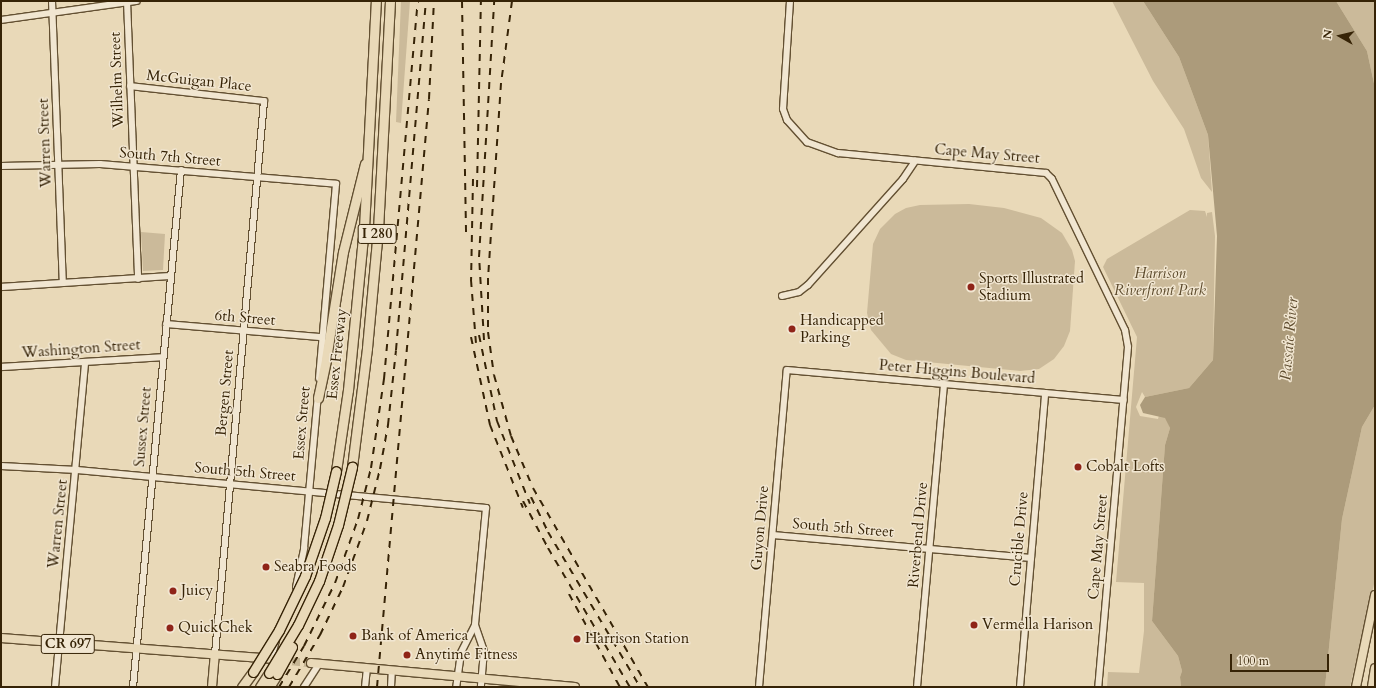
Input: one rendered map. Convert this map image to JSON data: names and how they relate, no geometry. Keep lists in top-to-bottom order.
{
  "streets": {
    "highway": ["I 280", "Essex Freeway"],
    "main road": ["Bergen Street", "CR 697"],
    "street": [
      "Wilhelm Street",
      "McGuigan Place",
      "Warren Street",
      "Cape May Street",
      "South 7th Street",
      "6th Street",
      "Washington Street",
      "Peter Higgins Boulevard",
      "Essex Street",
      "Sussex Street",
      "South 5th Street",
      "Guyon Drive",
      "Riverbend Drive",
      "Crucible Drive"
    ]
  },
  "crossings": [
    ["Wilhelm Street", "McGuigan Place"],
    ["Wilhelm Street", "South 7th Street"],
    ["McGuigan Place", "Bergen Street"],
    ["Warren Street", "South 7th Street"],
    ["Warren Street", "Washington Street"],
    ["Warren Street", "South 5th Street"],
    ["Warren Street", "CR 697"],
    ["Cape May Street", "Peter Higgins Boulevard"],
    ["South 7th Street", "Bergen Street"],
    ["South 7th Street", "Essex Street"],
    ["South 7th Street", "Sussex Street"],
    ["6th Street", "Bergen Street"],
    ["6th Street", "Essex Street"],
    ["6th Street", "Sussex Street"],
    ["Washington Street", "Sussex Street"],
    ["Peter Higgins Boulevard", "Guyon Drive"],
    ["Peter Higgins Boulevard", "Riverbend Drive"],
    ["Peter Higgins Boulevard", "Crucible Drive"],
    ["Bergen Street", "South 5th Street"],
    ["Bergen Street", "CR 697"],
    ["Essex Street", "South 5th Street"],
    ["Essex Street", "CR 697"],
    ["Sussex Street", "South 5th Street"],
    ["Sussex Street", "CR 697"],
    ["South 5th Street", "Guyon Drive"],
    ["South 5th Street", "Riverbend Drive"],
    ["South 5th Street", "Crucible Drive"]
  ],
  "water": ["Passaic River"],
  "parks": ["Harrison Riverfront Park"],
  "places": [
    "Sports Illustrated Stadium",
    "Handicapped Parking",
    "Cobalt Lofts",
    "Seabra Foods",
    "Juicy",
    "Vermella Harison",
    "QuickChek",
    "Bank of America",
    "Harrison Station",
    "Anytime Fitness"
  ],
  "scale_bar": "100 m",
  "north": "left"
}
